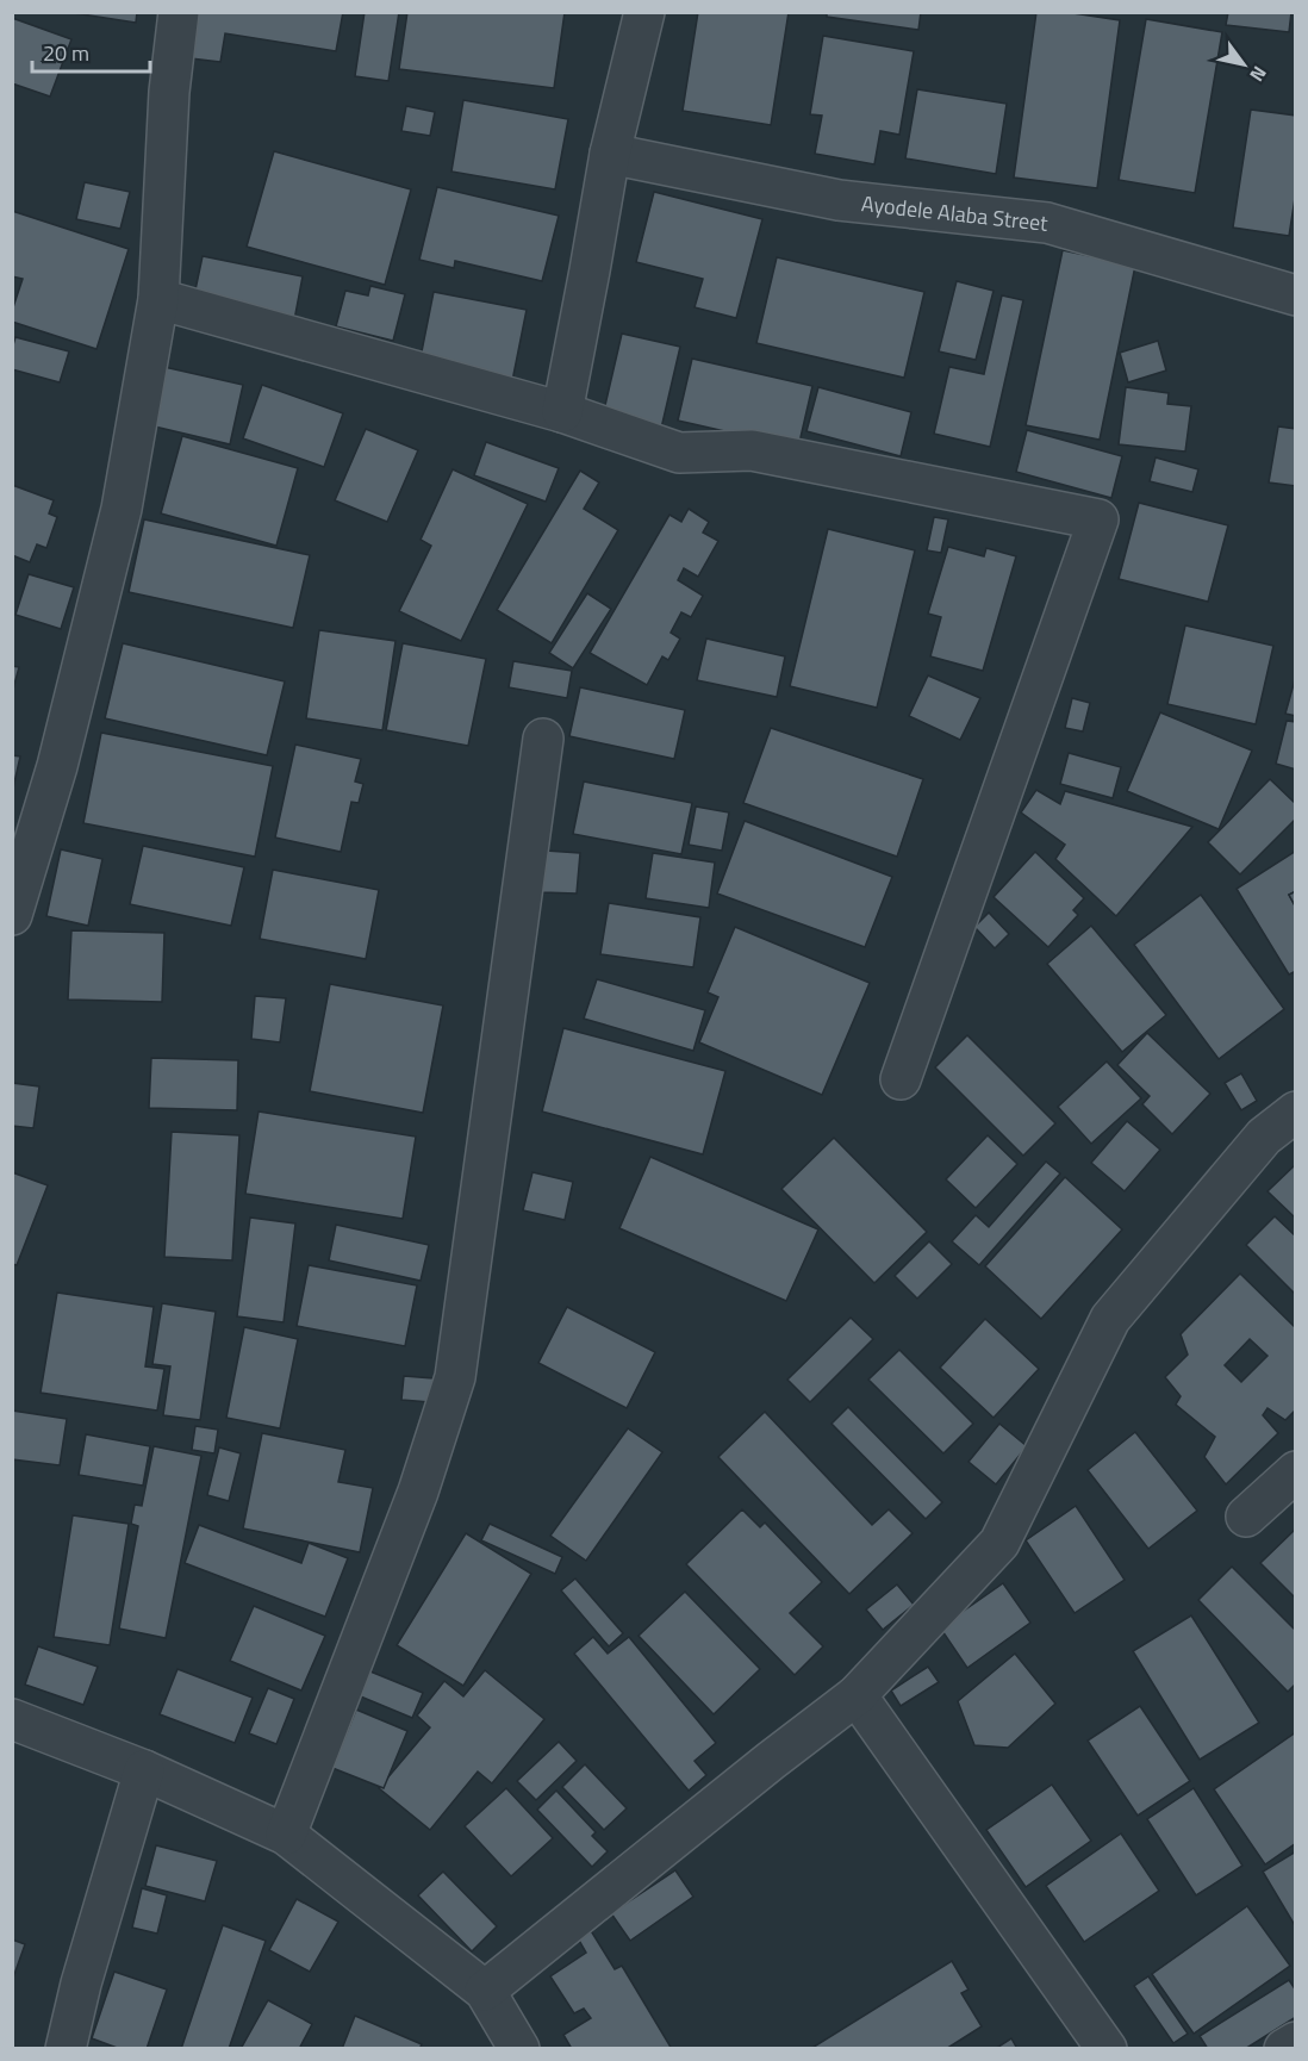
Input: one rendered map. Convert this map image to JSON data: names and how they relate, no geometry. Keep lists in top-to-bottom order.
{
  "streets": {
    "street": ["Ayodele Alaba Street"]
  },
  "scale_bar": "20 m",
  "north": "bottom right"
}
